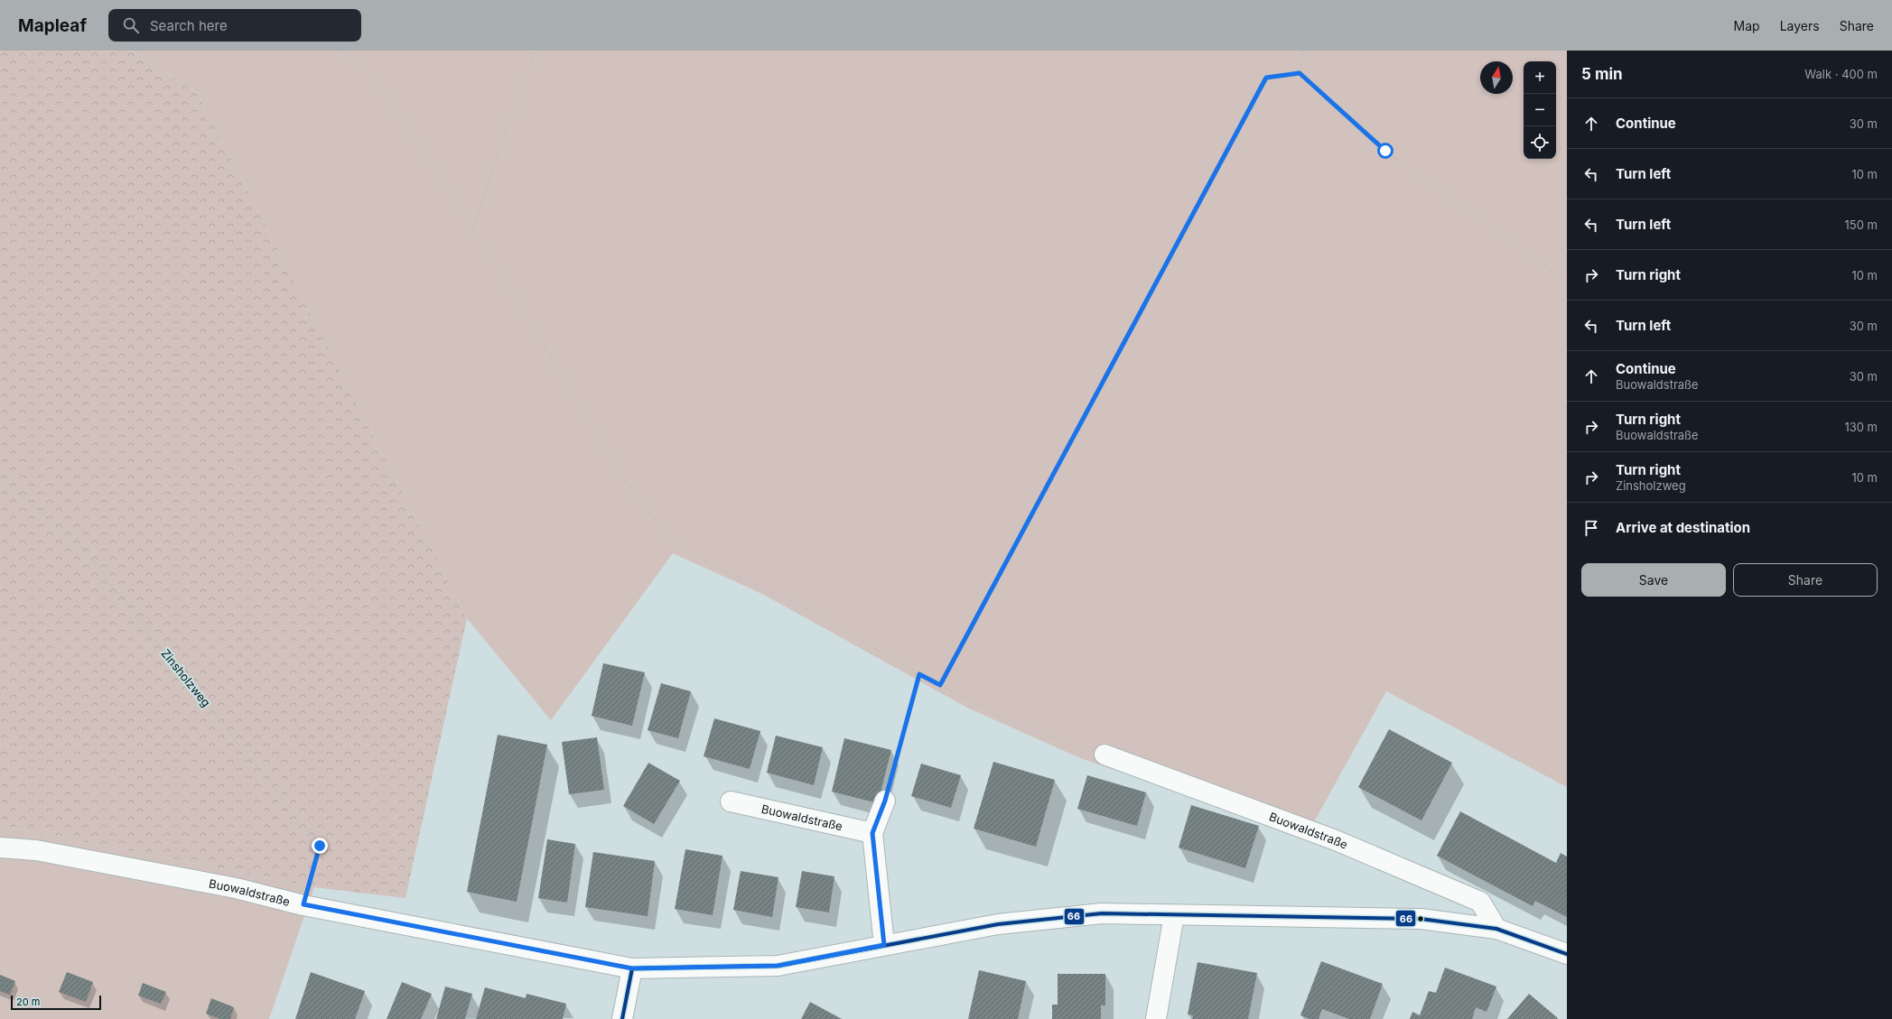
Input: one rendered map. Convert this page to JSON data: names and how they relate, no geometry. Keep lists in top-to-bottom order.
{
  "streets": {
    "street": ["Buowaldstraße"],
    "path": ["Zinsholzweg"]
  },
  "crossings": [
    ["Zinsholzweg", "Buowaldstraße"]
  ],
  "lines": ["transit line 66"],
  "scale_bar": "20 m",
  "north": "top",
  "page": {
    "header": "Mapleaf",
    "search": "Search here",
    "nav": ["Map", "Layers", "Share"],
    "heading": ["5 min", "Walk · 400 m"],
    "map_buttons": ["+", "−"],
    "list": [
      ["Continue", "30 m"],
      ["Turn left", "10 m"],
      ["Turn left", "150 m"],
      ["Turn right", "10 m"],
      ["Turn left", "30 m"],
      ["Continue", "Buowaldstraße", "30 m"],
      ["Turn right", "Buowaldstraße", "130 m"],
      ["Turn right", "Zinsholzweg", "10 m"],
      "Arrive at destination"
    ],
    "buttons": ["Save", "Share"],
    "scale": "20 m"
  }
}
